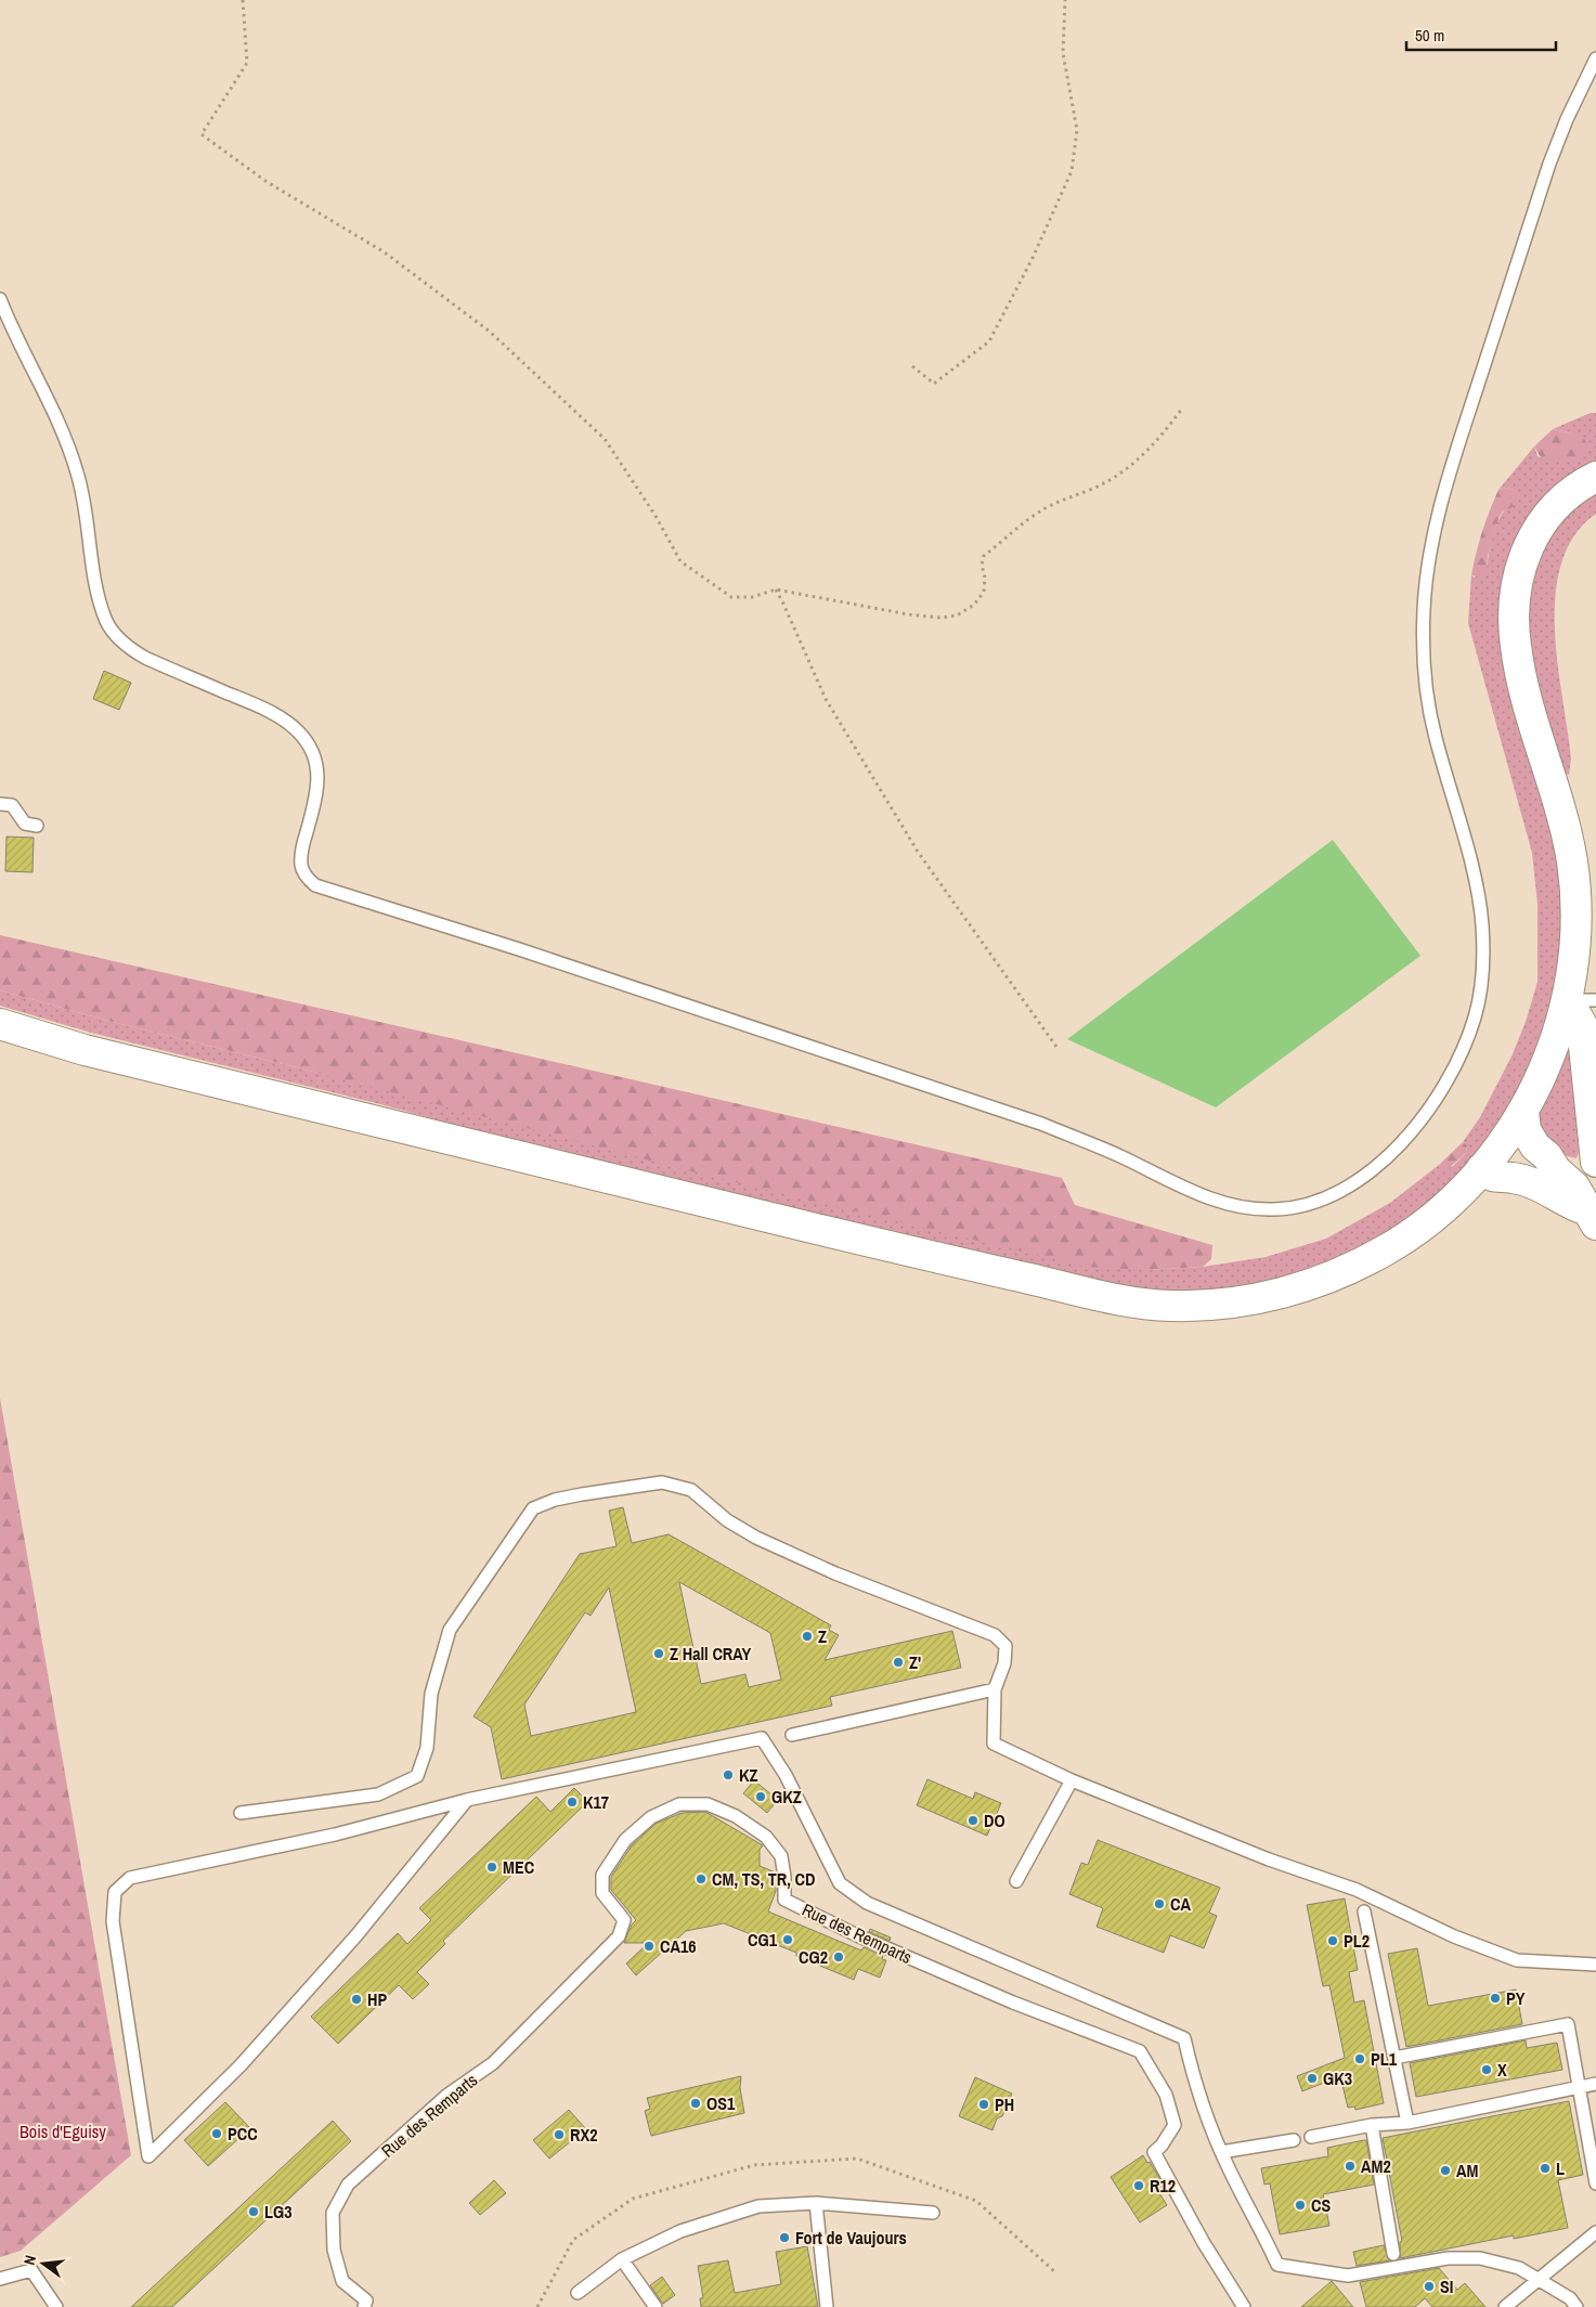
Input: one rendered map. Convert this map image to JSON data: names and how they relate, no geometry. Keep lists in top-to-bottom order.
{
  "streets": {
    "lane": ["Rue des Remparts"]
  },
  "parks": ["Bois d'Eguisy"],
  "places": [
    "Z",
    "Z Hall CRAY",
    "Z'",
    "KZ",
    "GKZ",
    "K17",
    "DO",
    "MEC",
    "CM, TS, TR, CD",
    "CA",
    "CG1",
    "PL2",
    "CA16",
    "CG2",
    "PY",
    "HP",
    "PL1",
    "X",
    "GK3",
    "OS1",
    "PH",
    "PCC",
    "RX2",
    "AM2",
    "L",
    "AM",
    "R12",
    "CS",
    "LG3",
    "Fort de Vaujours",
    "SI"
  ],
  "scale_bar": "50 m",
  "north": "left"
}
